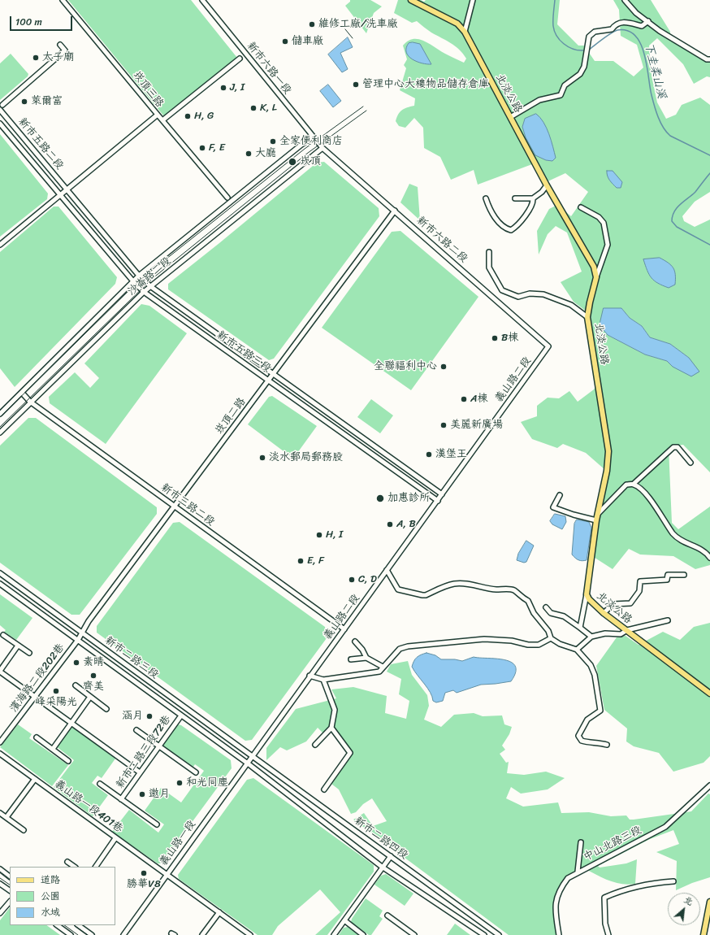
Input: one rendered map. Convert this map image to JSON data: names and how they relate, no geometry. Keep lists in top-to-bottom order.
{
  "streets": {
    "main road": ["北淡公路"],
    "street": [
      "新市六路一段",
      "崁頂三路",
      "新市五路二段",
      "新市六路二段",
      "沙崙路二段",
      "新市五路三段",
      "義山路二段",
      "崁頂二路",
      "新市三路二段",
      "新市二路三段",
      "濱海路二段202巷",
      "新市二路三段72巷",
      "義山路一段401巷",
      "新市二路四段",
      "義山路一段",
      "中山北路三段"
    ]
  },
  "crossings": [
    ["新市六路一段", "新市六路二段"],
    ["新市六路一段", "沙崙路二段"],
    ["崁頂三路", "新市五路二段"],
    ["崁頂三路", "新市五路三段"],
    ["新市五路二段", "新市五路三段"],
    ["新市六路二段", "沙崙路二段"],
    ["新市六路二段", "義山路二段"],
    ["新市六路二段", "崁頂二路"],
    ["沙崙路二段", "新市五路三段"],
    ["沙崙路二段", "新市三路二段"],
    ["新市五路三段", "義山路二段"],
    ["新市五路三段", "崁頂二路"],
    ["義山路二段", "新市三路二段"],
    ["義山路二段", "新市二路三段"],
    ["義山路二段", "新市二路四段"],
    ["義山路二段", "義山路一段"],
    ["崁頂二路", "新市三路二段"],
    ["崁頂二路", "新市二路三段"],
    ["崁頂二路", "濱海路二段202巷"],
    ["新市二路三段", "濱海路二段202巷"],
    ["新市二路三段", "新市二路三段72巷"],
    ["新市二路三段", "新市二路四段"],
    ["新市二路三段", "義山路一段"],
    ["義山路一段401巷", "義山路一段"],
    ["新市二路四段", "義山路一段"]
  ],
  "water": ["下圭柔山溪"],
  "places": [
    "維修工廠/洗車廠",
    "儲車廠",
    "太子廟",
    "管理中心大樓物品儲存倉庫",
    "J, I",
    "萊爾富",
    "K, L",
    "H, G",
    "全家便利商店",
    "F, E",
    "大廳",
    "崁頂",
    "B棟",
    "全聯福利中心",
    "A棟",
    "美麗新廣場",
    "漢堡王",
    "淡水郵局郵務股",
    "加惠診所",
    "A, B",
    "H, I",
    "E, F",
    "C, D",
    "素晴",
    "齊美",
    "峰采陽光",
    "涵月",
    "和光同塵",
    "邀月",
    "勝華V8"
  ],
  "legend": ["道路", "公園", "水域"],
  "scale_bar": "100 m",
  "north": "top right"
}
